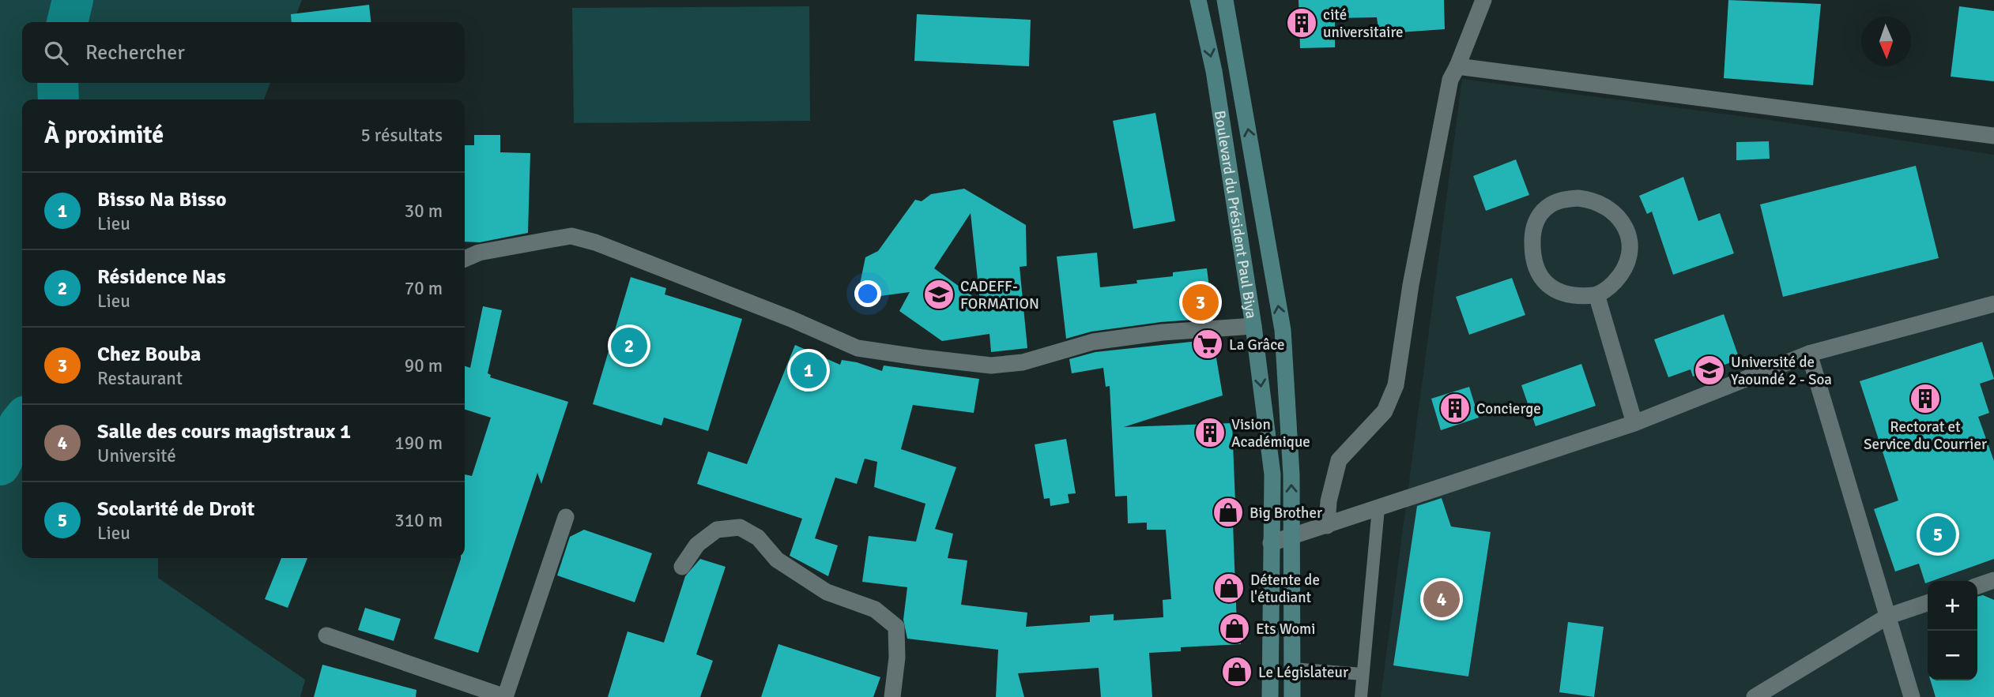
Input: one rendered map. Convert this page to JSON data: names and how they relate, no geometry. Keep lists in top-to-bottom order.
{
  "streets": {
    "main road": ["Boulevard du Président Paul Biya"]
  },
  "places": {
    "building": [
      "cité universitaire",
      "Rectorat et Service du Courrier",
      "Concierge",
      "Vision Académique"
    ],
    "school or university": ["CADEFF- FORMATION", "Université de Yaoundé 2 - Soa"],
    "supermarket": ["La Grâce"],
    "shop": [
      "Big Brother",
      "Détente de l'étudiant",
      "Ets Womi",
      "Le Législateur"
    ]
  },
  "north": "bottom",
  "page": {
    "search": "Rechercher",
    "heading": ["À proximité", "5 résultats"],
    "list": [
      {
        "mark": "1",
        "name": "Bisso Na Bisso",
        "note": "Lieu",
        "value": "30 m"
      },
      {
        "mark": "2",
        "name": "Résidence Nas",
        "note": "Lieu",
        "value": "70 m"
      },
      {
        "mark": "3",
        "name": "Chez Bouba",
        "note": "Restaurant",
        "value": "90 m"
      },
      {
        "mark": "4",
        "name": "Salle des cours magistraux 1",
        "note": "Université",
        "value": "190 m"
      },
      {
        "mark": "5",
        "name": "Scolarité de Droit",
        "note": "Lieu",
        "value": "310 m"
      }
    ],
    "pins": [
      "3",
      "2",
      "1",
      "5",
      "4"
    ],
    "map_buttons": ["+", "−"]
  }
}
